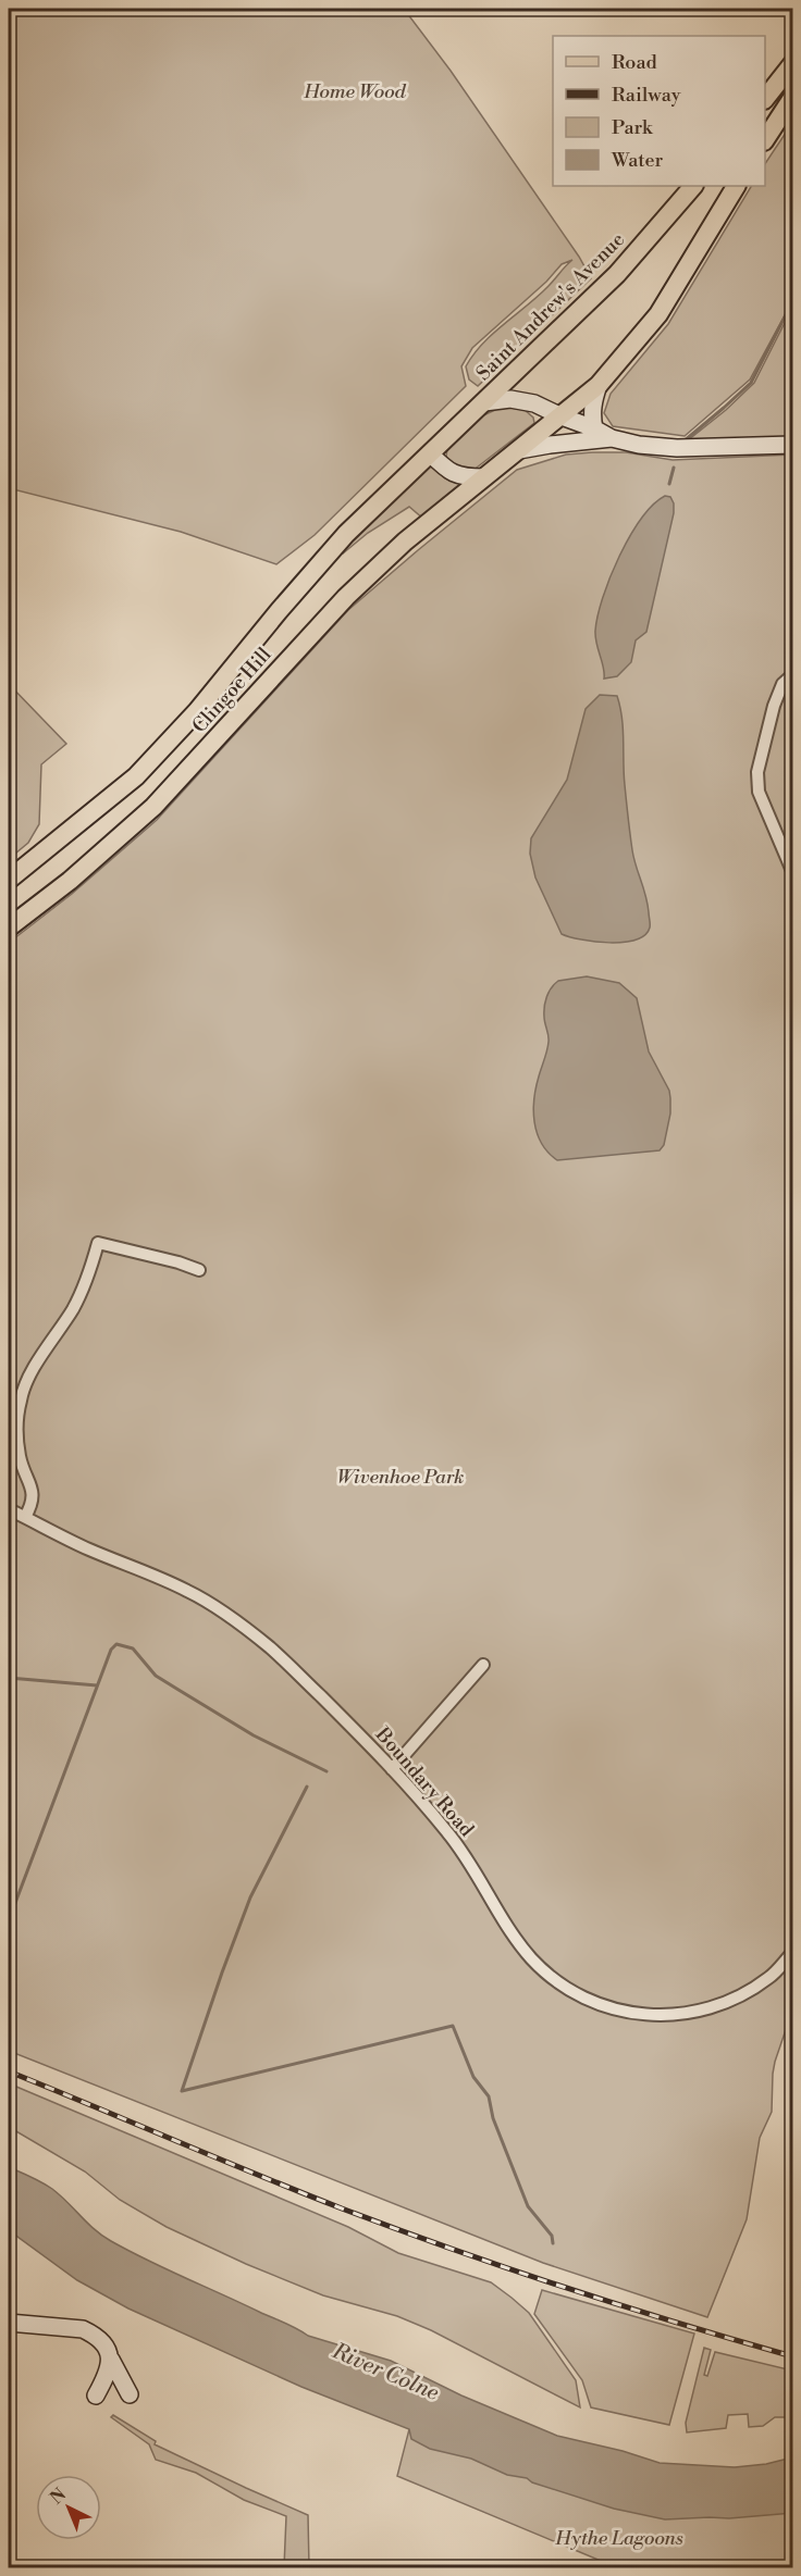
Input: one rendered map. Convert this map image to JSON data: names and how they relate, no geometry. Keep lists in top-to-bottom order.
{
  "streets": {
    "main road": ["Saint Andrew's Avenue", "Clingoe Hill"],
    "street": ["Boundary Road"]
  },
  "crossings": [
    ["Saint Andrew's Avenue", "Clingoe Hill"]
  ],
  "water": ["River Colne"],
  "parks": ["Home Wood", "Wivenhoe Park", "Hythe Lagoons"],
  "legend": [
    "Road",
    "Railway",
    "Park",
    "Water"
  ],
  "north": "top left"
}
